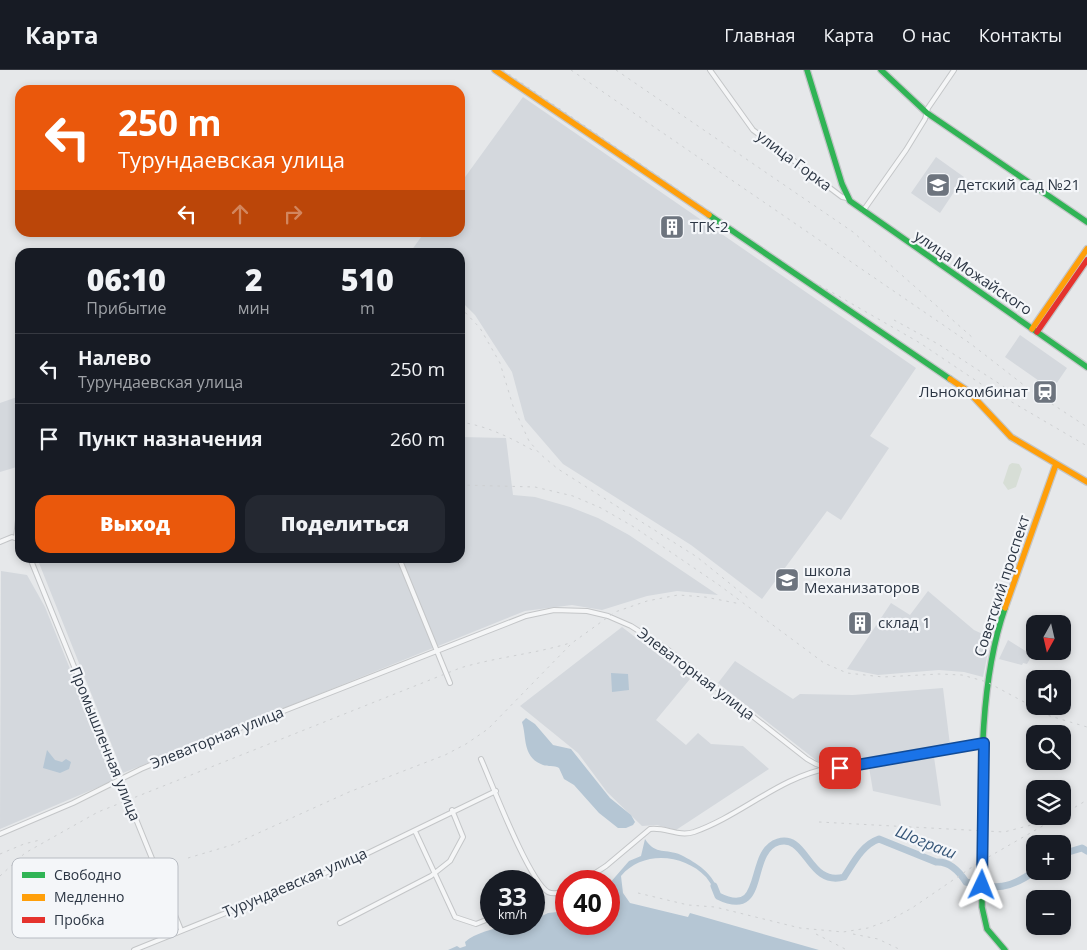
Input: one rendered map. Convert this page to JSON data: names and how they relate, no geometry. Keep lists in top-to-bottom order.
{
  "streets": {
    "street": [
      "улица Горка",
      "улица Можайского",
      "Советский проспект",
      "Элеваторная улица",
      "Промышленная улица",
      "Турундаевская улица"
    ]
  },
  "crossings": [
    ["улица Горка", "улица Можайского"],
    ["Элеваторная улица", "Промышленная улица"],
    ["Промышленная улица", "Турундаевская улица"]
  ],
  "water": ["Шограш"],
  "places": {
    "school or university": ["Детский сад №21", "школа Механизаторов"],
    "building": ["ТГК-2", "склад 1"],
    "station": ["Льнокомбинат"]
  },
  "legend": ["Свободно", "Медленно", "Пробка"],
  "north": "bottom",
  "page": {
    "header": "Карта",
    "nav": [
      "Главная",
      "Карта",
      "О нас",
      "Контакты"
    ],
    "turn": ["250 m", "Турундаевская улица"],
    "eta": [
      "06:10",
      "Прибытие",
      "2",
      "мин",
      "510",
      "m"
    ],
    "list": [
      {
        "name": "Налево",
        "note": "Турундаевская улица",
        "value": "250 m"
      },
      {
        "name": "Пункт назначения",
        "value": "260 m"
      }
    ],
    "buttons": ["Выход", "Поделиться"],
    "map_buttons": ["+", "−"],
    "speed": "33 km/h",
    "limit": "40"
  }
}
